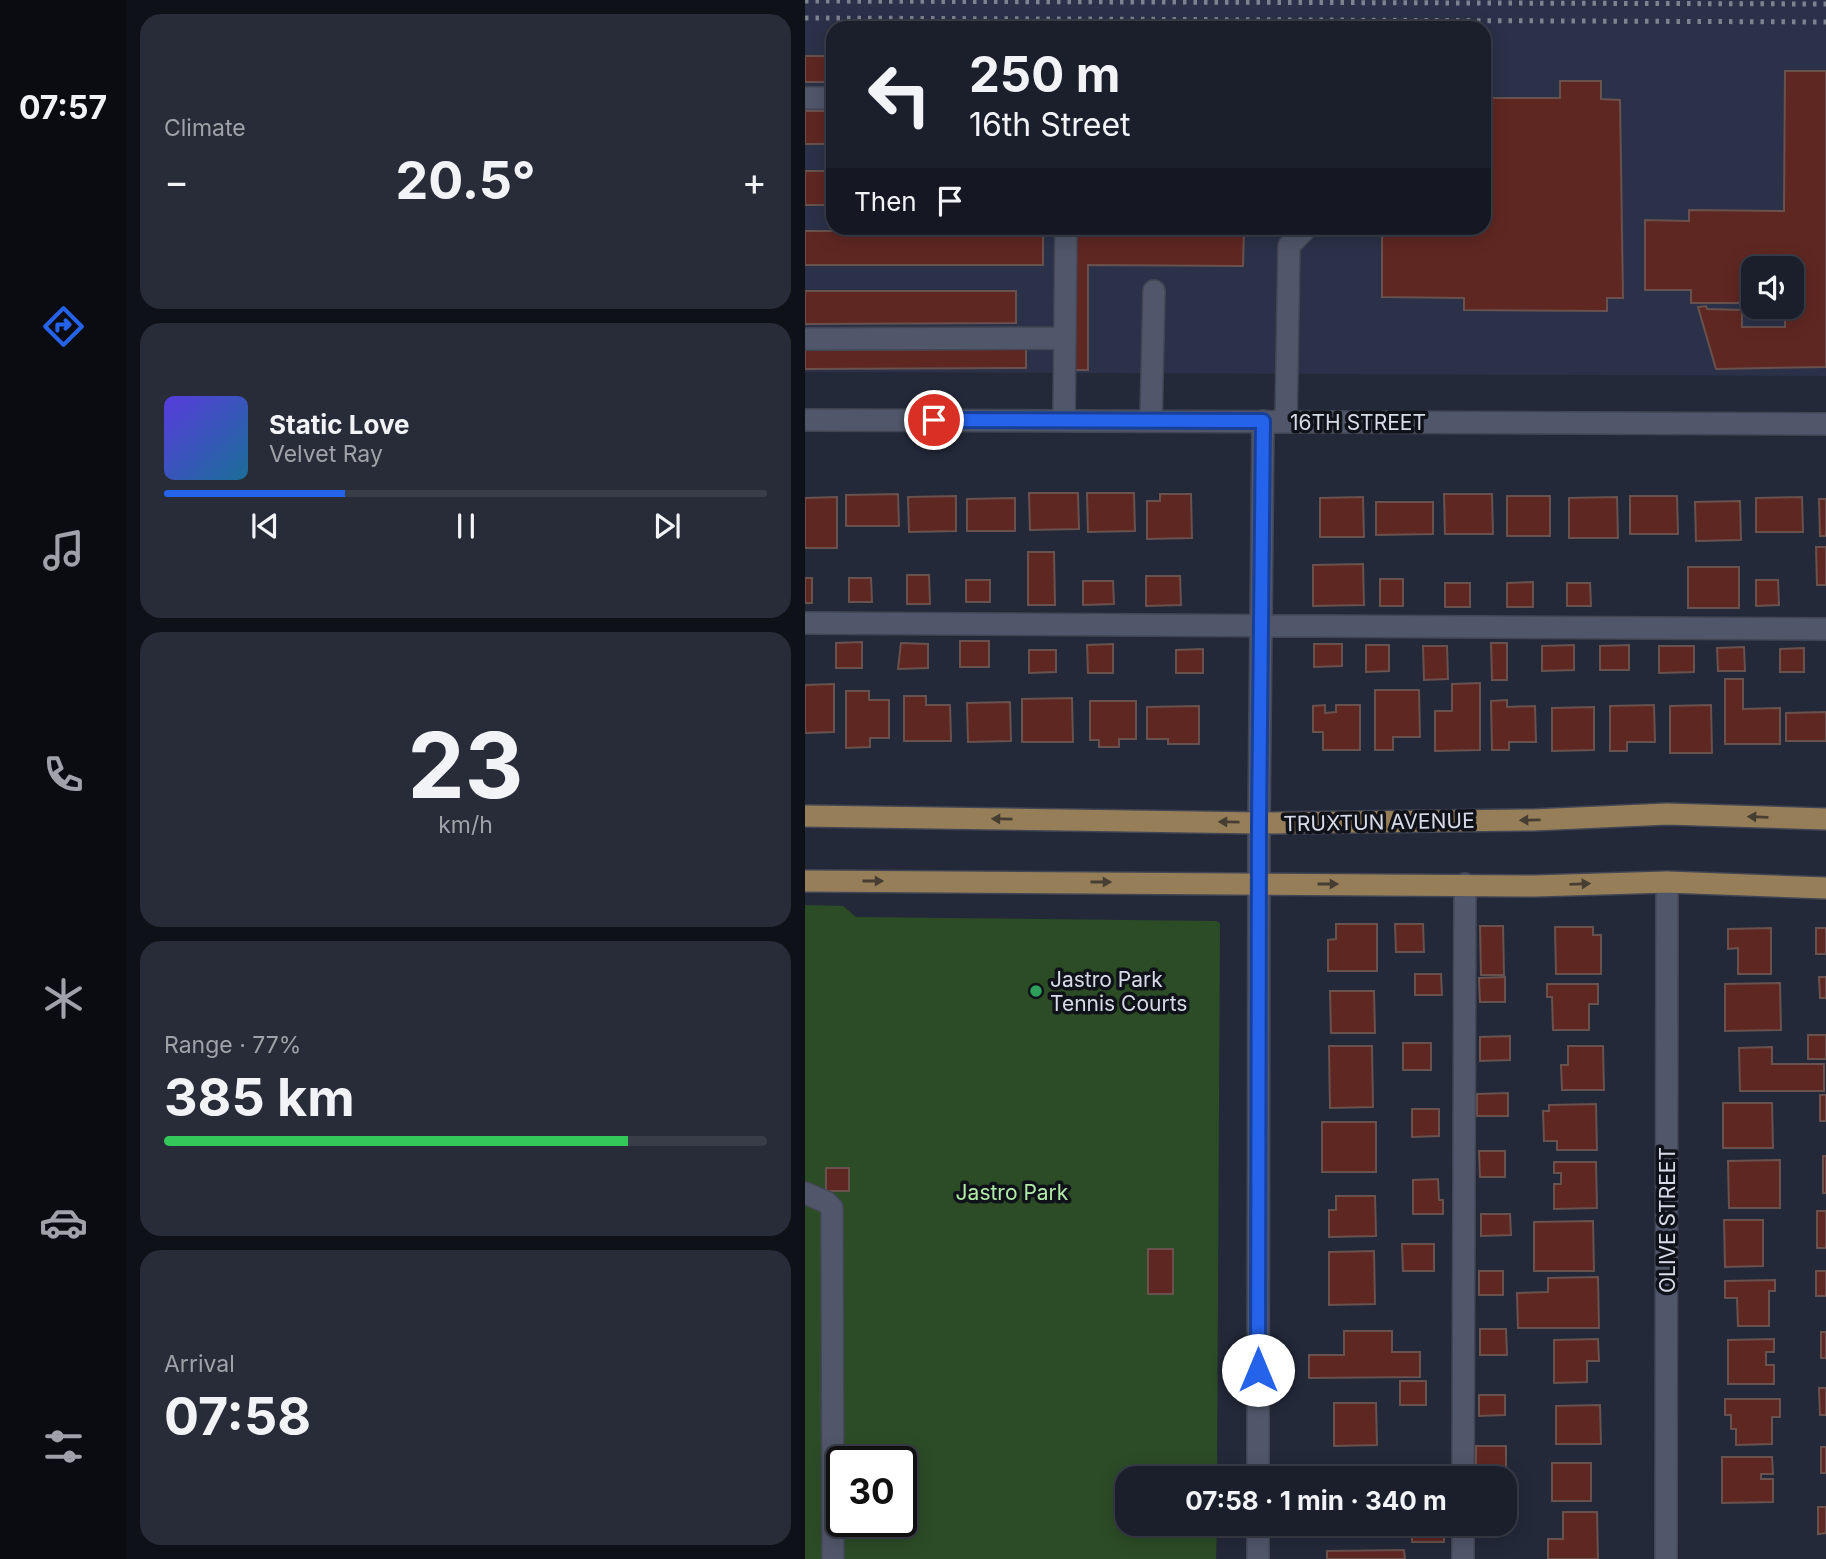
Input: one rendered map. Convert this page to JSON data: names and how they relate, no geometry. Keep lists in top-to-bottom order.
{
  "streets": {
    "main road": ["TRUXTUN AVENUE"],
    "street": ["16TH STREET", "OLIVE STREET"]
  },
  "parks": ["Jastro Park"],
  "places": ["Jastro Park Tennis Courts"],
  "page": {
    "tabs": "07:57",
    "tile": [
      "Climate",
      ["23", "km/h"],
      ["Range · 77%", "385 km"],
      ["Arrival", "07:58"]
    ],
    "turn": ["250 m", "16th Street"],
    "heat": ["−", "20.5°", "+"],
    "then": "Then",
    "song": ["Static Love", "Velvet Ray"],
    "limit": "30",
    "trip": "07:58 · 1 min · 340 m"
  }
}
